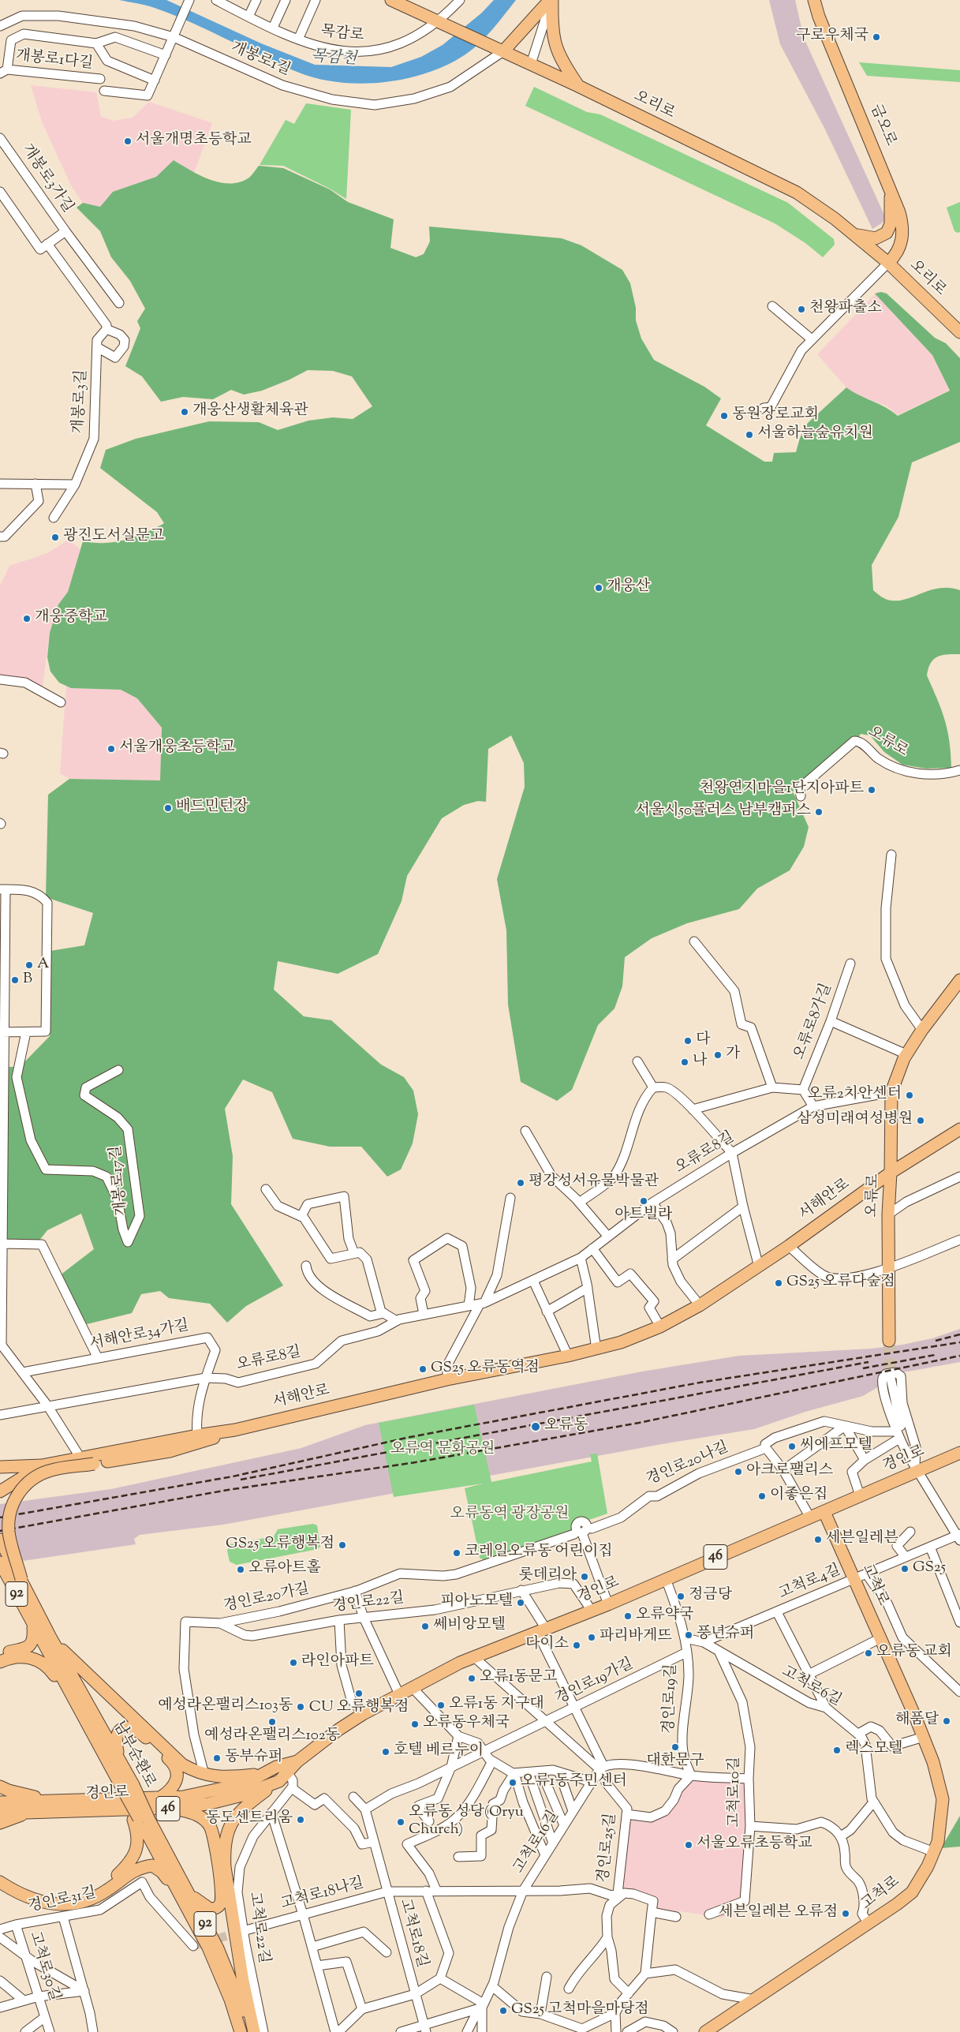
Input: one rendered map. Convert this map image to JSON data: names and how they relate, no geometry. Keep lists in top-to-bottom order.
{
  "streets": {
    "main road": [
      "오리로",
      "금오로",
      "오류로",
      "서해안로",
      "경인로",
      "46",
      "고척로",
      "92",
      "남부순환로"
    ],
    "street": [
      "목감로",
      "개봉로1길",
      "개봉로1다길",
      "개봉로3가길",
      "개봉로3길",
      "오류로8가길",
      "오류로8길",
      "개봉로17길",
      "서해안로34가길",
      "경인로20나길",
      "고척로4길",
      "경인로20가길",
      "경인로22길",
      "경인로19가길",
      "고척로6길",
      "경인로19길",
      "고척로10길",
      "고척로16길",
      "경인로25길",
      "고척로18나길",
      "경인로31길",
      "고척로22길",
      "고척로18길",
      "고척로30길"
    ]
  },
  "crossings": [
    ["목감로", "오리로"],
    ["개봉로1길", "오리로"],
    ["오리로", "금오로"],
    ["오류로", "오류로8길"],
    ["오류로", "서해안로"],
    ["오류로8길", "서해안로34가길"],
    ["서해안로", "서해안로34가길"],
    ["경인로", "경인로20나길"],
    ["경인로", "고척로"],
    ["경인로", "경인로22길"],
    ["경인로", "경인로19길"],
    ["경인로", "경인로25길"],
    ["경인로20나길", "경인로20가길"],
    ["고척로4길", "고척로"],
    ["고척로4길", "고척로6길"],
    ["고척로", "고척로6길"],
    ["경인로20가길", "경인로22길"],
    ["경인로19가길", "경인로19길"],
    ["경인로19가길", "경인로25길"],
    ["고척로6길", "경인로19길"],
    ["고척로6길", "고척로10길"],
    ["고척로16길", "경인로25길"],
    ["고척로16길", "고척로18나길"],
    ["고척로18나길", "고척로22길"],
    ["고척로18나길", "고척로18길"],
    ["경인로31길", "고척로30길"]
  ],
  "water": ["목감천"],
  "parks": ["오류역 문화공원", "오류동역 광장공원"],
  "places": [
    "구로우체국",
    "서울개명초등학교",
    "천왕파출소",
    "개웅산생활체육관",
    "동원장로교회",
    "서울하늘숲유치원",
    "광진도서실문고",
    "개웅산",
    "개웅중학교",
    "서울개웅초등학교",
    "천왕연지마을1단지아파트",
    "배드민턴장",
    "서울시50플러스 남부캠퍼스",
    "A",
    "B",
    "다",
    "가",
    "나",
    "오류2치안센터",
    "삼성미래여성병원",
    "평강성서유물박물관",
    "아트빌라",
    "GS25 오류다숲점",
    "GS25 오류동역점",
    "오류동",
    "씨에프모텔",
    "아크로팰리스",
    "이좋은집",
    "세븐일레븐",
    "GS25 오류행복점",
    "코레일오류동 어린이집",
    "GS25",
    "오류아트홀",
    "롯데리아",
    "정금당",
    "피아노모텔",
    "오류약국",
    "쎄비앙모텔",
    "풍년슈퍼",
    "파리바게뜨",
    "다이소",
    "오류동 교회",
    "라인아파트",
    "오류1동문고",
    "CU 오류행복점",
    "오류1동 지구대",
    "예성라온팰리스103동",
    "해품달",
    "예성라온팰리스102동",
    "오류동우체국",
    "대한문구",
    "렉스모텔",
    "호텔 베르누이",
    "동부슈퍼",
    "오류1동주민센터",
    "동도센트리움",
    "오류동 성당(Oryu Church)",
    "서울오류초등학교",
    "세븐일레븐 오류점",
    "GS25 고척마을마당점"
  ]
}
